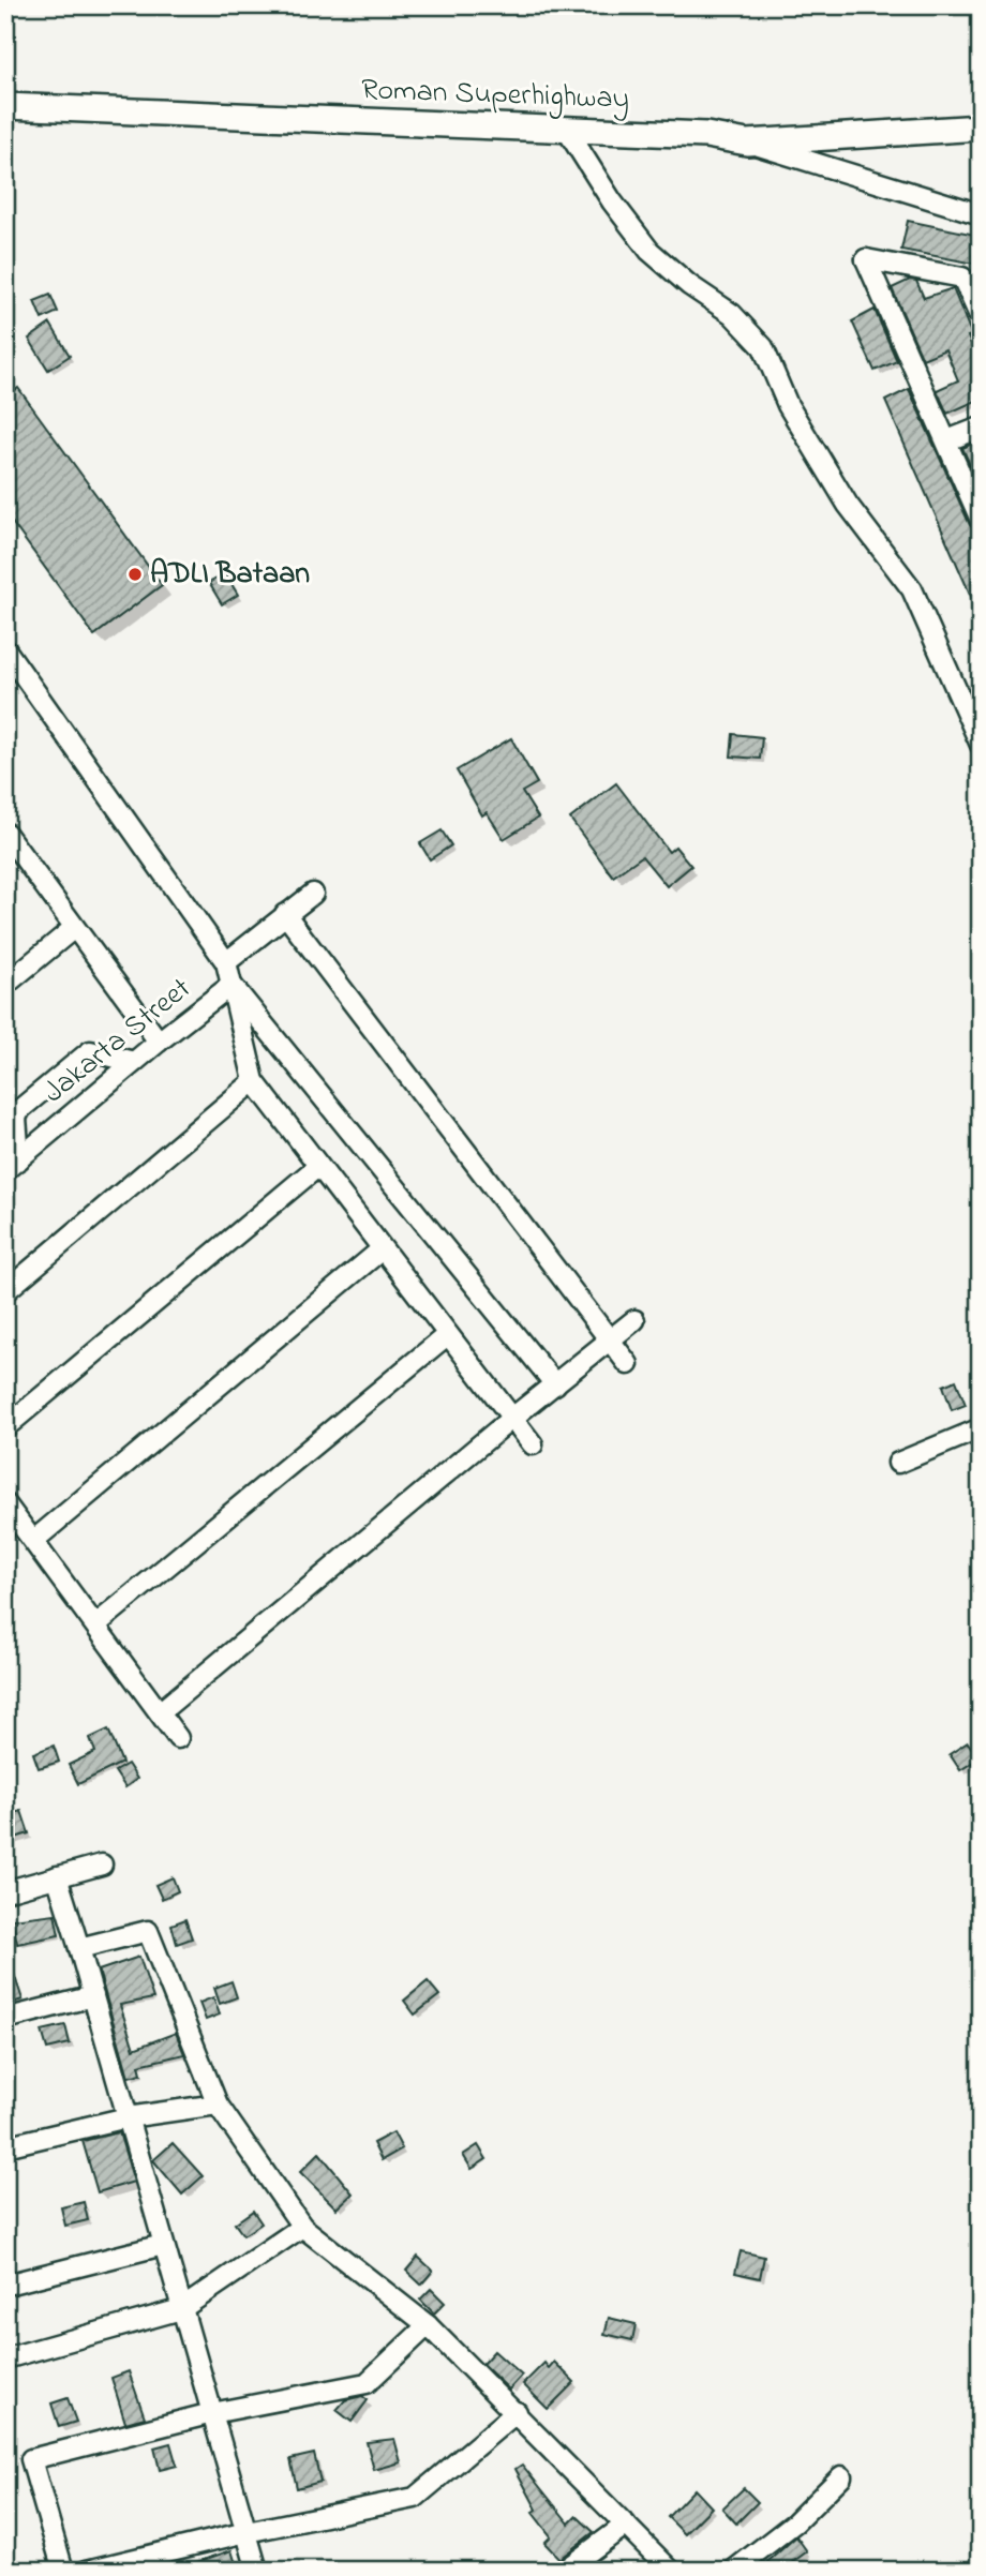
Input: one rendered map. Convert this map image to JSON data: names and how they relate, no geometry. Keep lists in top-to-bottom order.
{
  "streets": {
    "main road": ["Roman Superhighway"],
    "street": ["Jakarta Street"]
  },
  "places": ["ADLI Bataan"]
}
